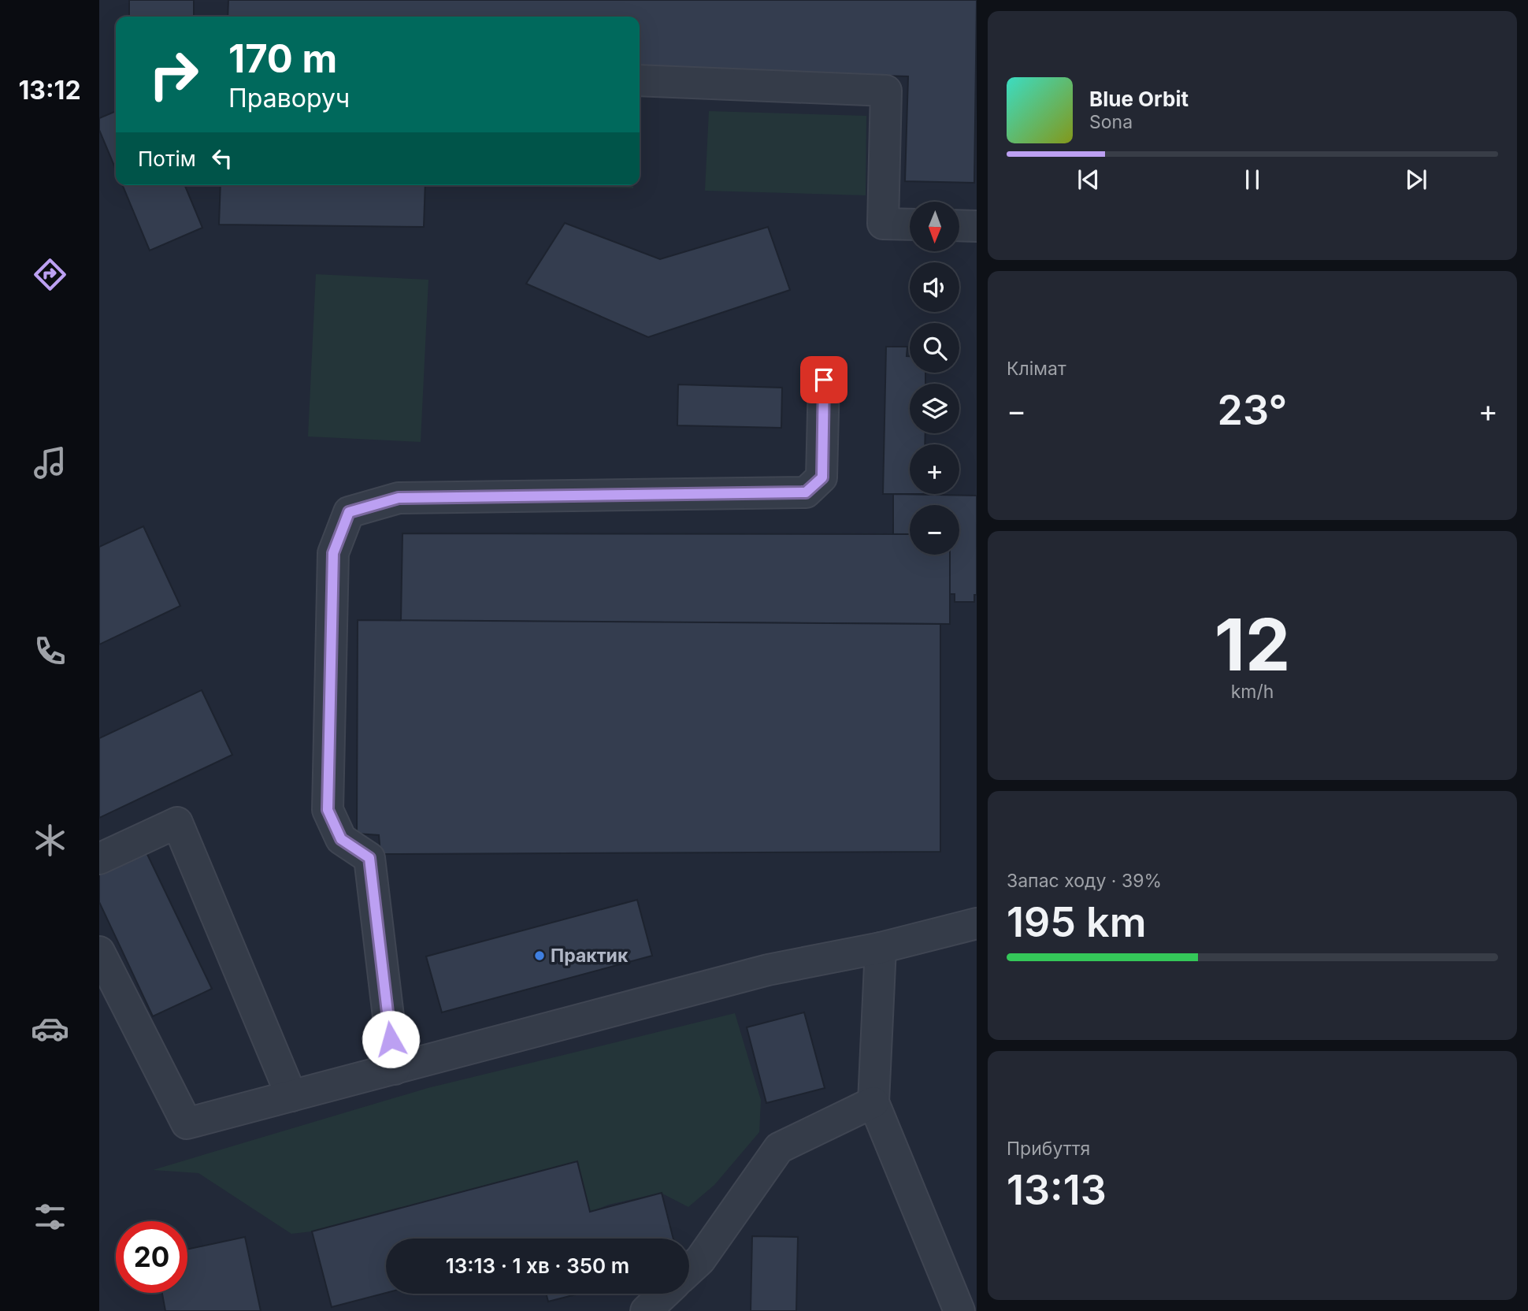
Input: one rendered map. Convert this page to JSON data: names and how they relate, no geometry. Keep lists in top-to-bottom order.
{
  "places": ["Практик"],
  "north": "bottom",
  "page": {
    "tabs": "13:12",
    "turn": ["170 m", "Праворуч"],
    "song": ["Blue Orbit", "Sona"],
    "then": "Потім",
    "map_buttons": ["+", "−"],
    "tile": [
      "Клімат",
      ["12", "km/h"],
      ["Запас ходу · 39%", "195 km"],
      ["Прибуття", "13:13"]
    ],
    "heat": ["−", "23°", "+"],
    "limit": "20",
    "trip": "13:13 · 1 хв · 350 m"
  }
}
